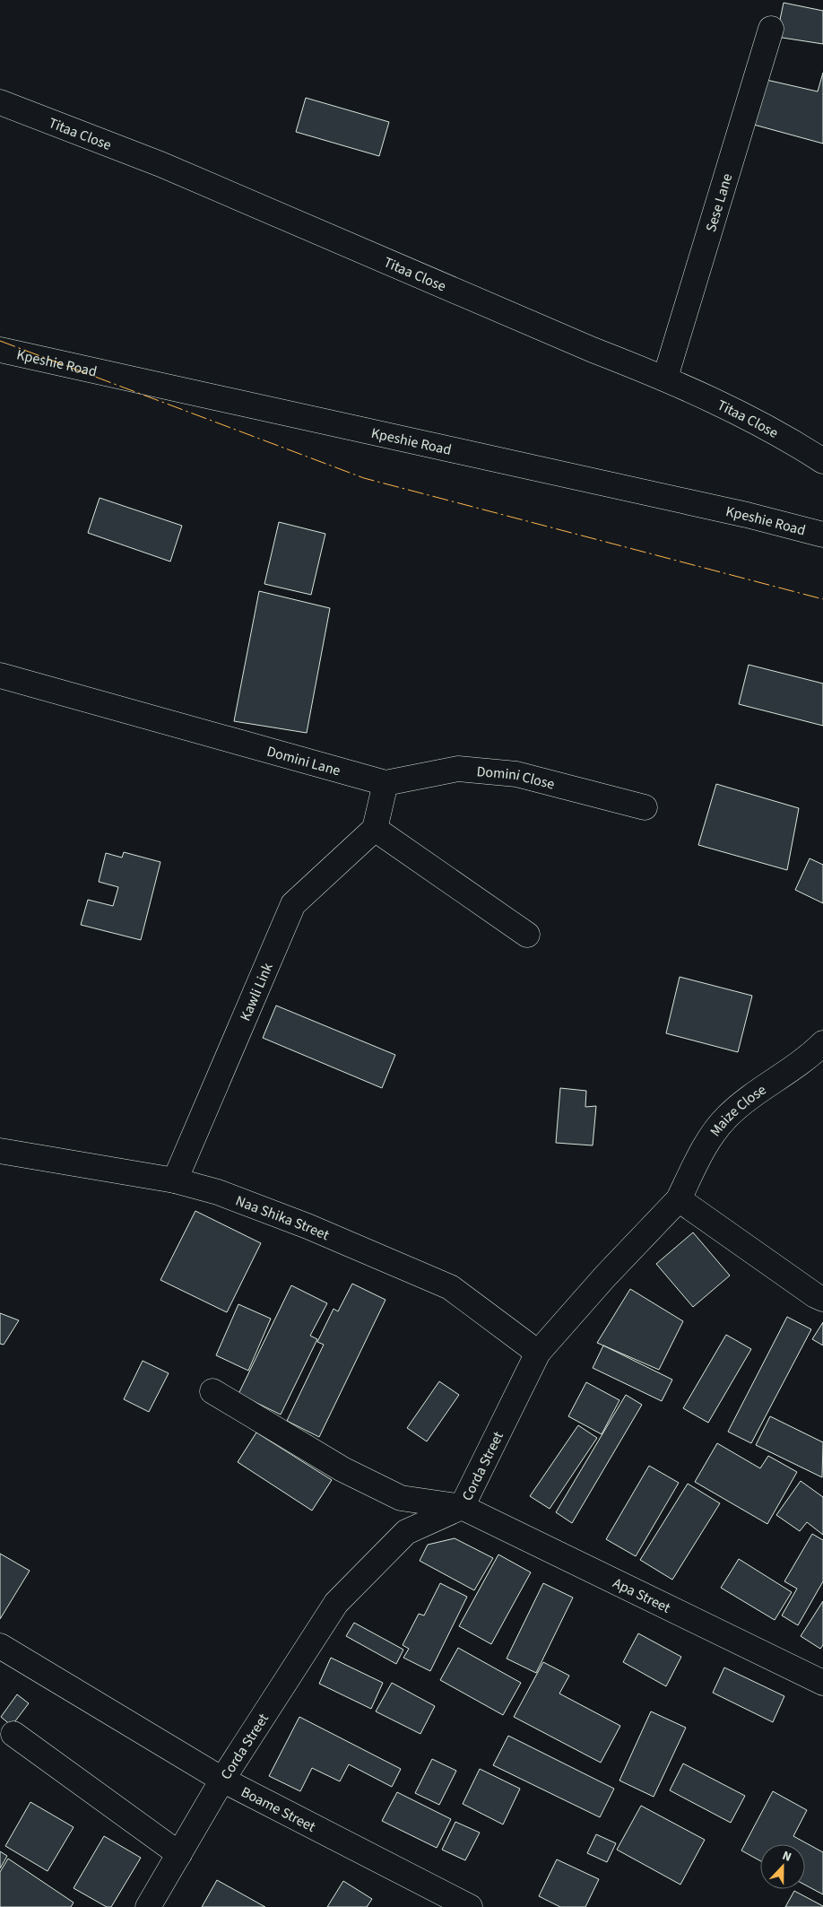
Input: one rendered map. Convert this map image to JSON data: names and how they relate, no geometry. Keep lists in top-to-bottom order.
{
  "streets": {
    "street": [
      "Titaa Close",
      "Sese Lane",
      "Kpeshie Road",
      "Domini Lane",
      "Domini Close",
      "Kawli Link",
      "Maize Close",
      "Naa Shika Street",
      "Corda Street",
      "Apa Street",
      "Boame Street"
    ]
  },
  "crossings": [
    ["Titaa Close", "Sese Lane"],
    ["Domini Lane", "Domini Close"],
    ["Kawli Link", "Naa Shika Street"],
    ["Maize Close", "Corda Street"],
    ["Naa Shika Street", "Corda Street"],
    ["Corda Street", "Apa Street"],
    ["Corda Street", "Boame Street"]
  ],
  "north": "top"
}
